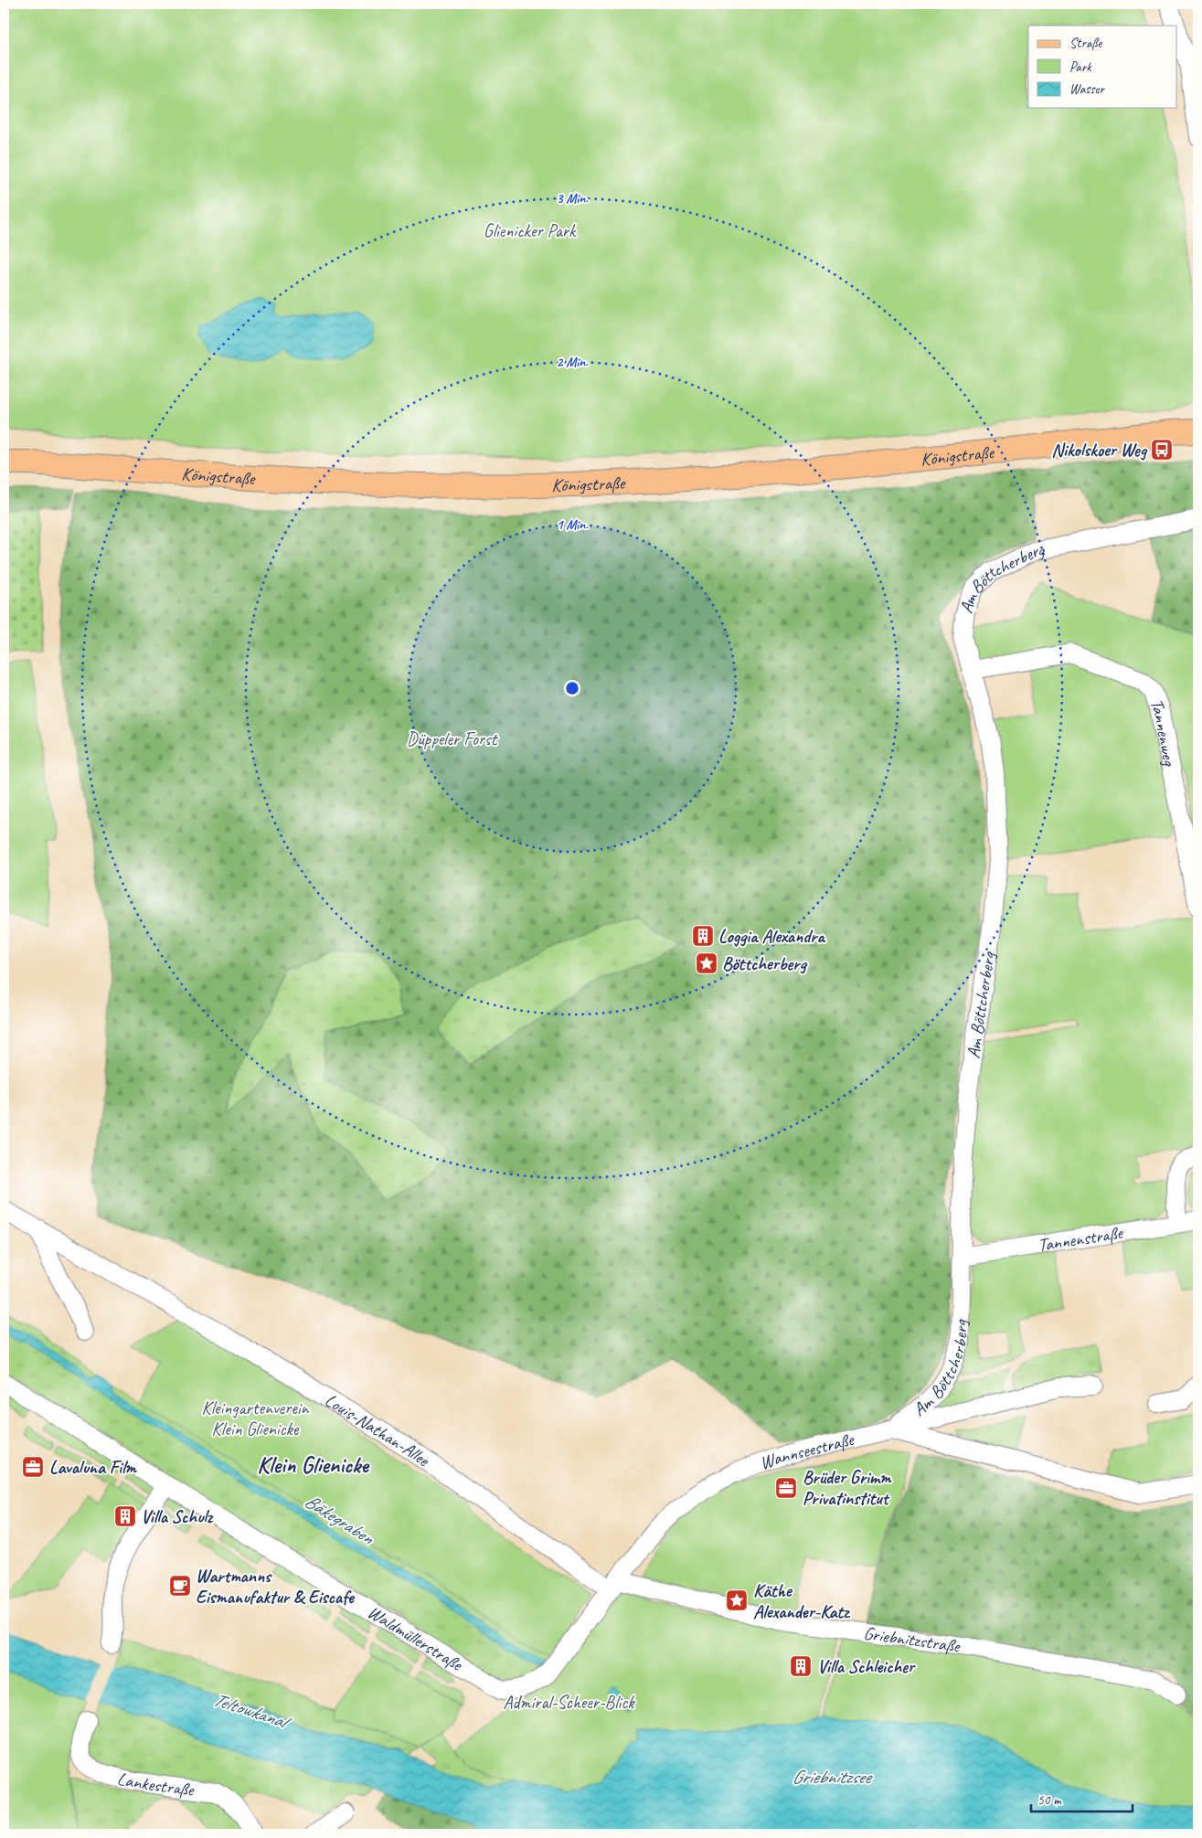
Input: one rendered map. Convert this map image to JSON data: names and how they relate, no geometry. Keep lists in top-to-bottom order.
{
  "streets": {
    "main road": ["Königstraße"],
    "street": [
      "Am Böttcherberg",
      "Tannenweg",
      "Tannenstraße",
      "Louis-Nathan-Allee",
      "Wannseestraße",
      "Waldmüllerstraße",
      "Griebnitzstraße",
      "Lankestraße"
    ]
  },
  "crossings": [
    ["Am Böttcherberg", "Tannenweg"],
    ["Am Böttcherberg", "Tannenstraße"],
    ["Am Böttcherberg", "Wannseestraße"],
    ["Louis-Nathan-Allee", "Wannseestraße"],
    ["Louis-Nathan-Allee", "Griebnitzstraße"],
    ["Wannseestraße", "Waldmüllerstraße"],
    ["Wannseestraße", "Griebnitzstraße"]
  ],
  "districts": ["Klein Glienicke"],
  "water": ["Bäkegraben", "Teltowkanal", "Griebnitzsee"],
  "parks": [
    "Glienicker Park",
    "Düppeler Forst",
    "Kleingartenverein Klein Glienicke",
    "Admiral-Scheer-Blick"
  ],
  "places": {
    "bus stop": ["Nikolskoer Weg"],
    "building": ["Loggia Alexandra", "Villa Schulz", "Villa Schleicher"],
    "place": ["Böttcherberg", "Käthe Alexander-Katz"],
    "office": ["Lavaluna Film", "Brüder Grimm Privatinstitut"],
    "cafe": ["Wartmanns Eismanufaktur & Eiscafe"]
  },
  "legend": ["Straße", "Park", "Wasser"],
  "scale_bar": "50 m",
  "rings": ["3 Min.", "2 Min.", "1 Min."]
}
